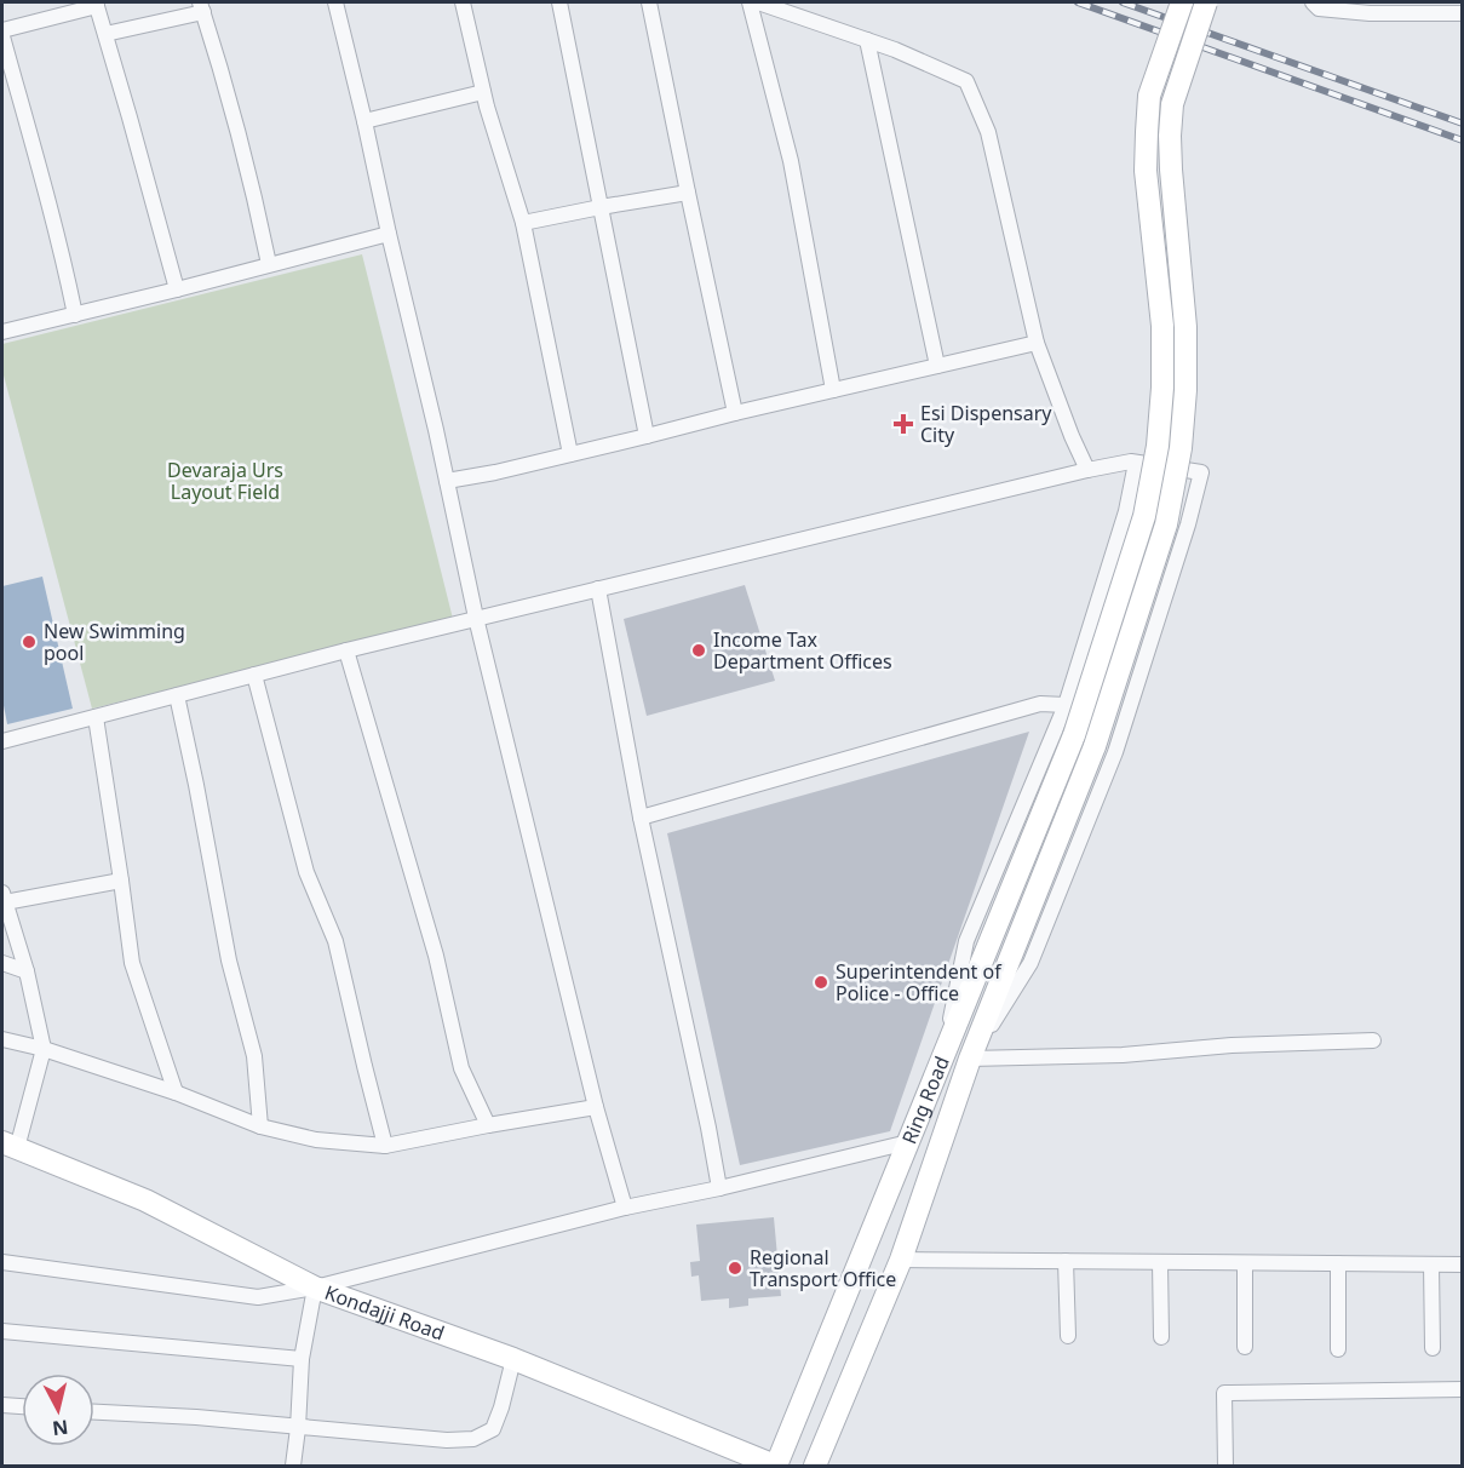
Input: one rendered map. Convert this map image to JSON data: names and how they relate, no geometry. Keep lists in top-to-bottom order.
{
  "streets": {
    "main road": ["Ring Road", "Kondajji Road"]
  },
  "crossings": [
    ["Ring Road", "Kondajji Road"]
  ],
  "parks": ["Devaraja Urs Layout Field"],
  "places": {
    "health": ["Esi Dispensary City"],
    "other": [
      "New Swimming pool",
      "Income Tax Department Offices",
      "Superintendent of Police - Office",
      "Regional Transport Office"
    ]
  },
  "north": "bottom"
}
